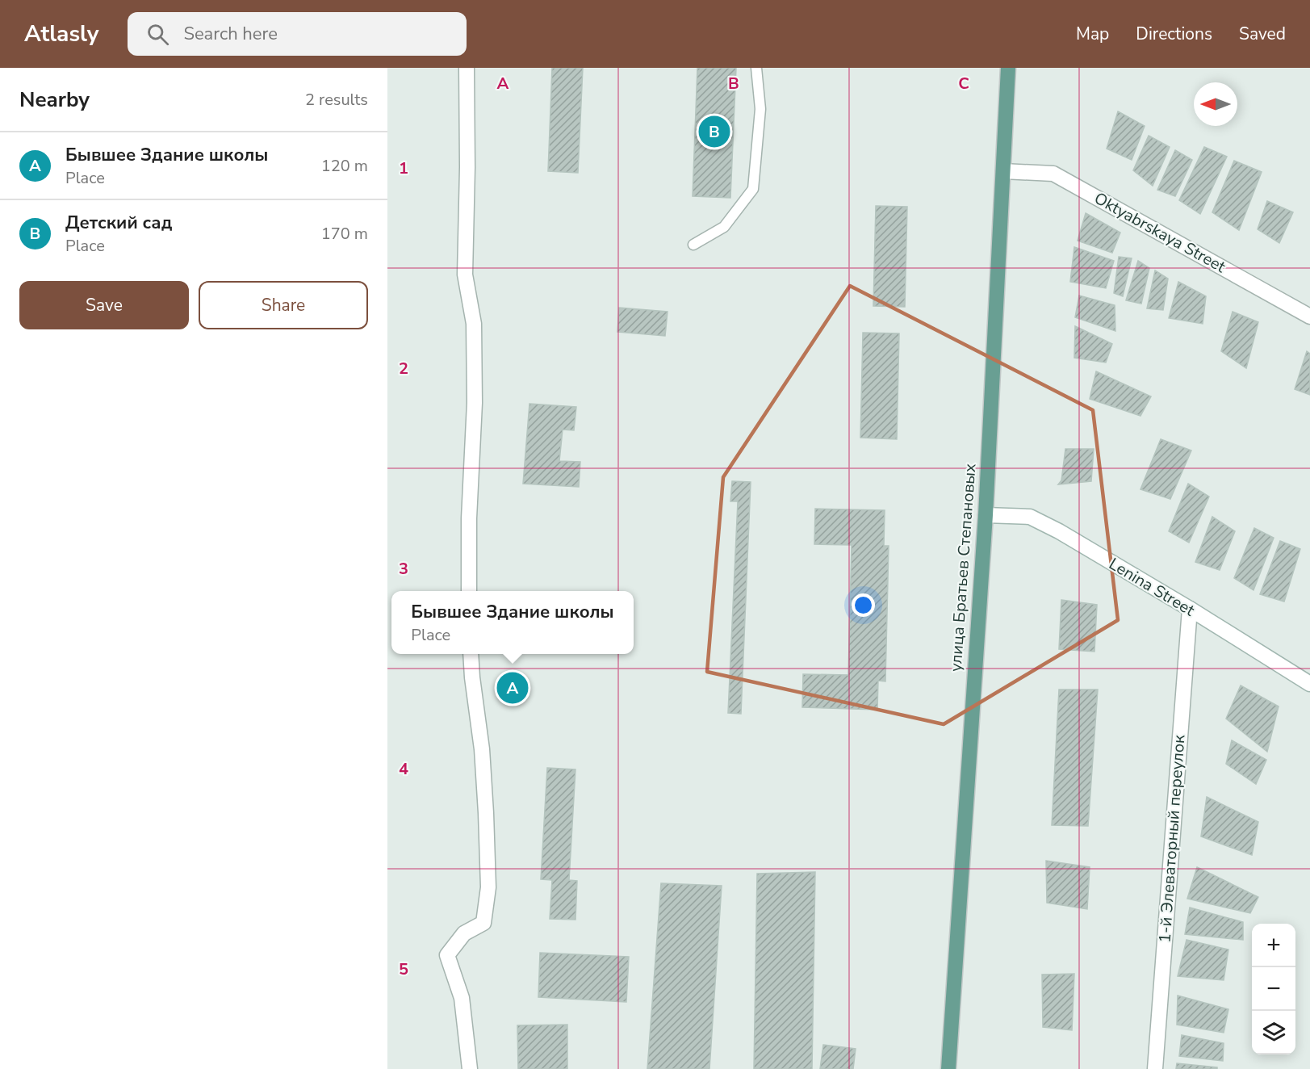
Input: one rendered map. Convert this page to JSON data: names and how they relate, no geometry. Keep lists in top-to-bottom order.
{
  "streets": {
    "main road": ["улица Братьев Степановых"],
    "street": ["Oktyabrskaya Street", "Lenina Street", "1-й Элеваторный переулок"]
  },
  "crossings": [
    ["Oktyabrskaya Street", "улица Братьев Степановых"],
    ["улица Братьев Степановых", "Lenina Street"],
    ["Lenina Street", "1-й Элеваторный переулок"]
  ],
  "north": "left",
  "page": {
    "header": "Atlasly",
    "search": "Search here",
    "nav": ["Map", "Directions", "Saved"],
    "heading": ["Nearby", "2 results"],
    "pins": ["B", "A"],
    "list": [
      {
        "mark": "A",
        "name": "Бывшее Здание школы",
        "note": "Place",
        "value": "120 m"
      },
      {
        "mark": "B",
        "name": "Детский сад",
        "note": "Place",
        "value": "170 m"
      }
    ],
    "buttons": ["Save", "Share"],
    "popup": ["Бывшее Здание школы", "Place"],
    "map_buttons": ["+", "−"]
  },
  "grid": {
    "columns": ["A", "B", "C"],
    "rows": [
      "1",
      "2",
      "3",
      "4",
      "5"
    ]
  }
}
